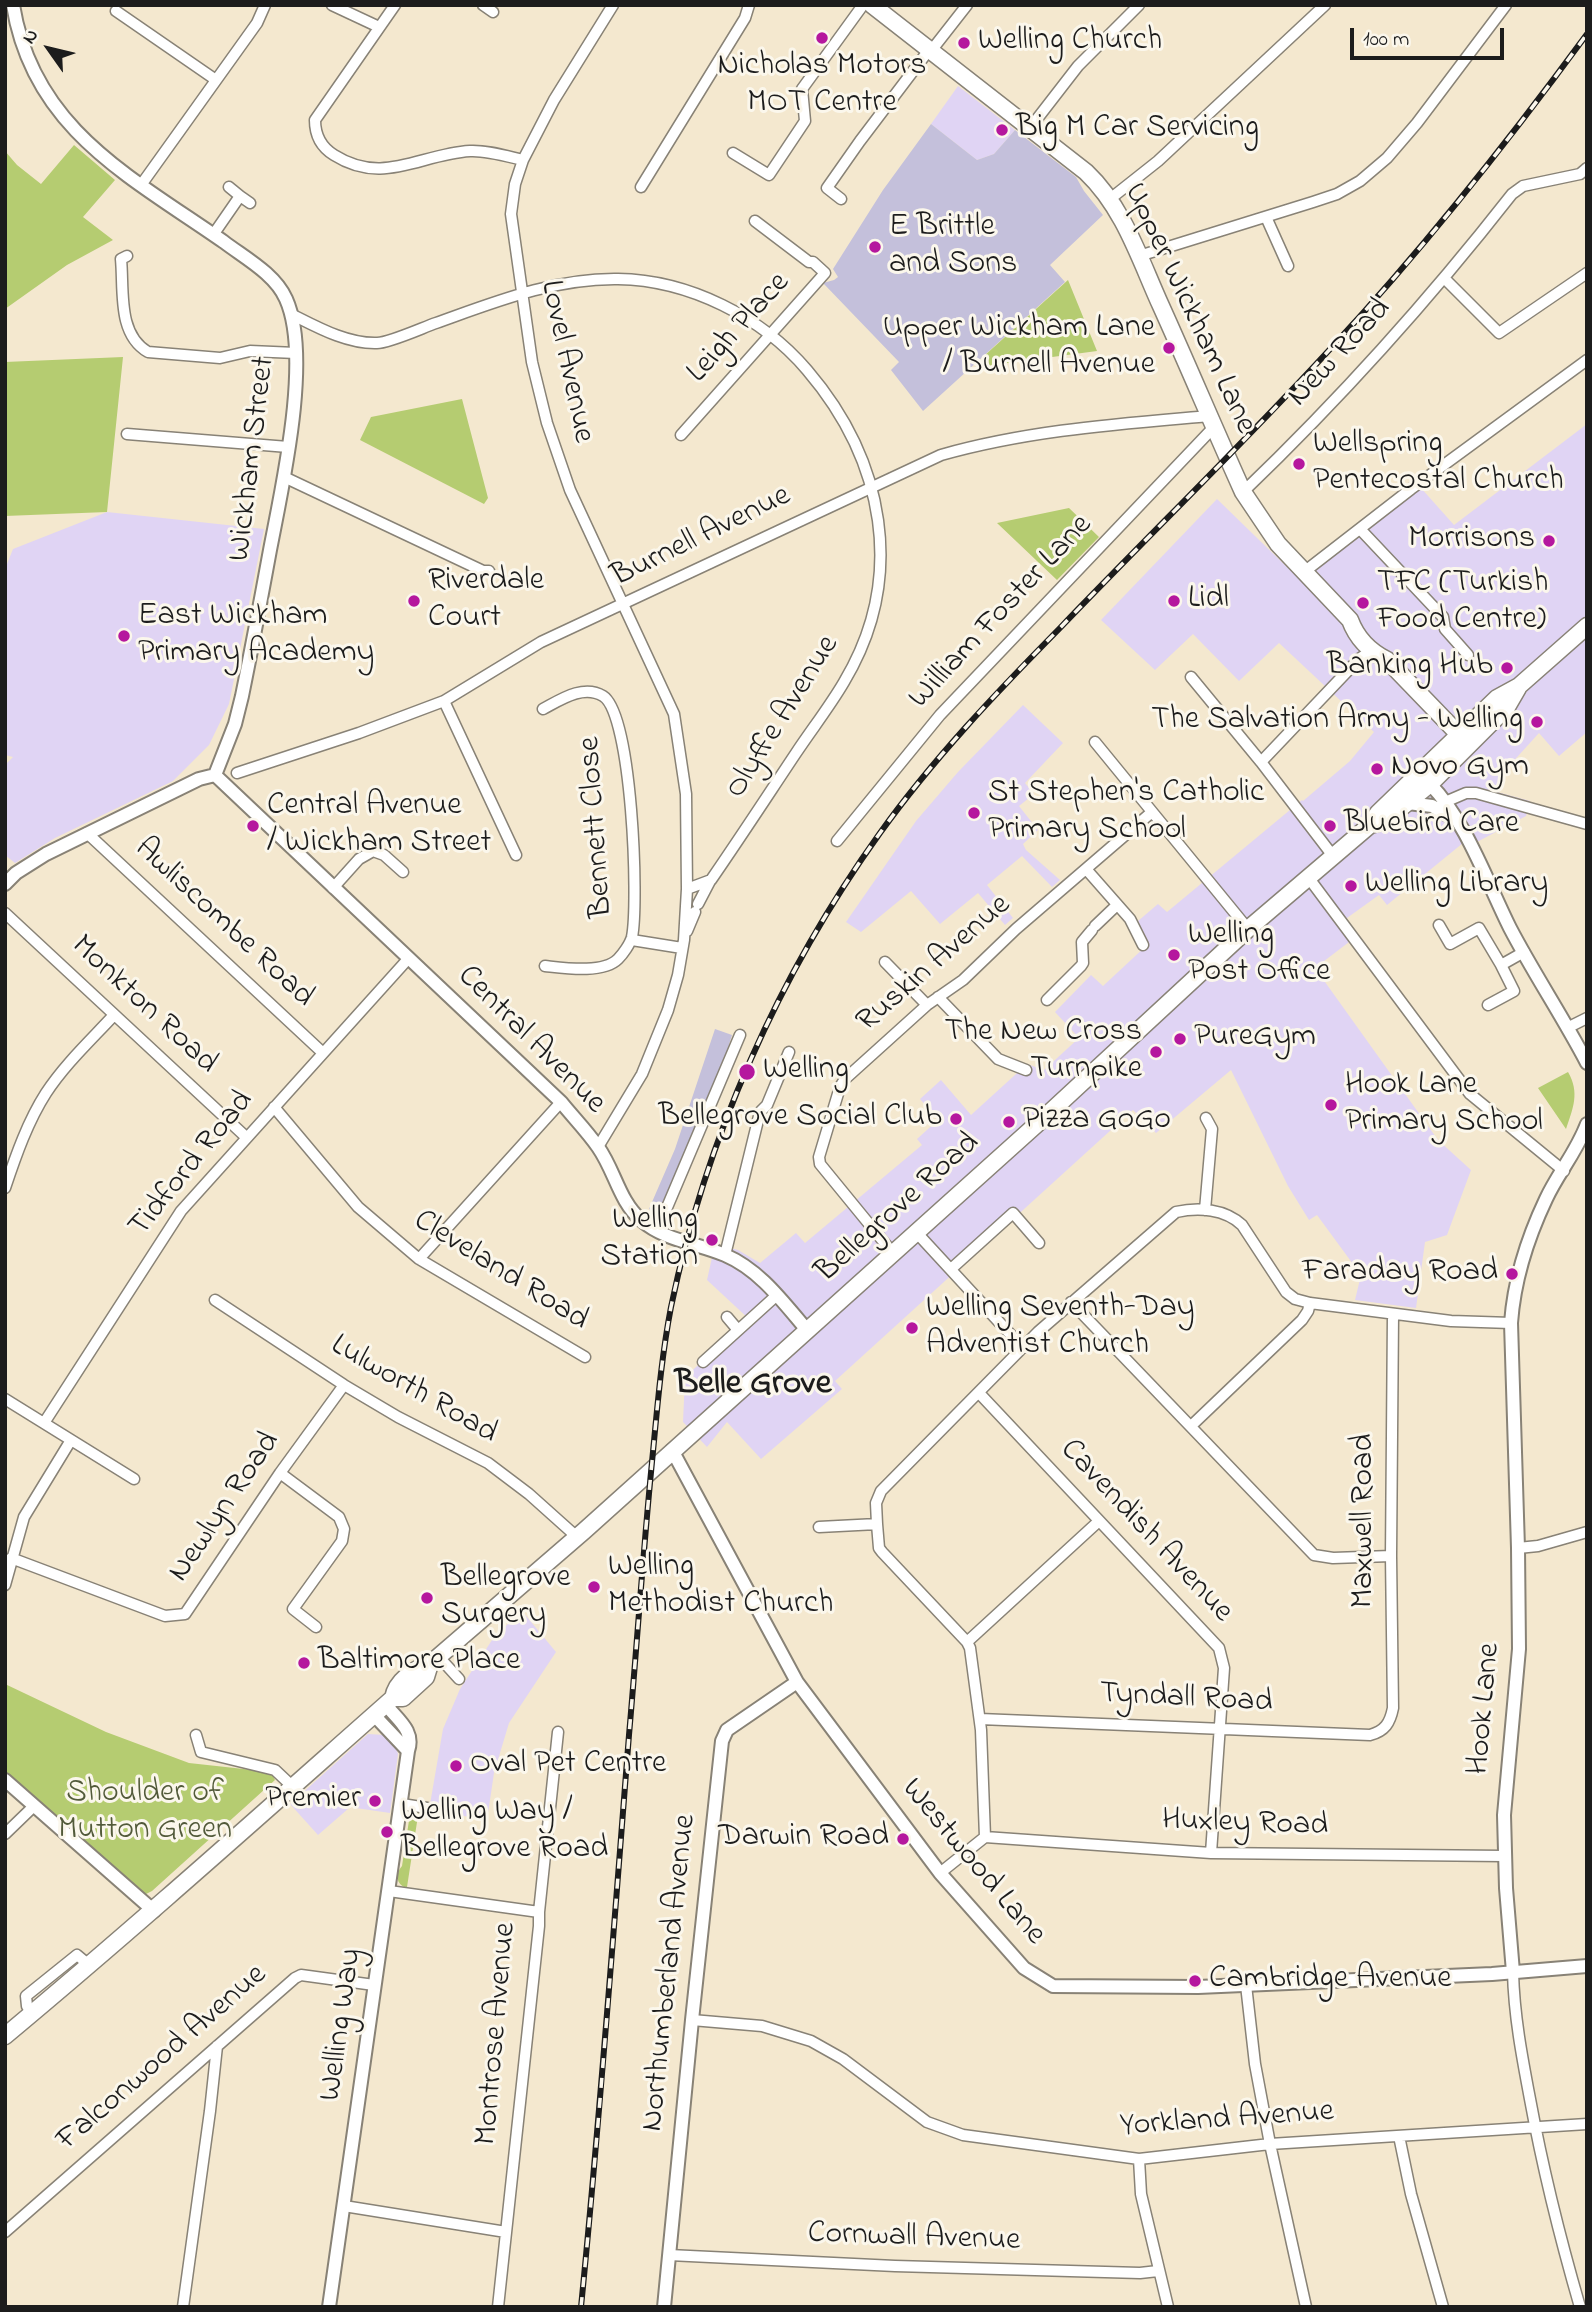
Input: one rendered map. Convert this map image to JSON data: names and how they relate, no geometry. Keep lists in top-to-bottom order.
{
  "streets": {
    "main road": ["Upper Wickham Lane", "Bellegrove Road"],
    "street": [
      "Leigh Place",
      "New Road",
      "Lovel Avenue",
      "Wickham Street",
      "Burnell Avenue",
      "William Foster Lane",
      "Olyffe Avenue",
      "Bennett Close",
      "Awliscombe Road",
      "Ruskin Avenue",
      "Monkton Road",
      "Central Avenue",
      "Tidford Road",
      "Cleveland Road",
      "Lulworth Road",
      "Newlyn Road",
      "Maxwell Road",
      "Cavendish Avenue",
      "Tyndall Road",
      "Hook Lane",
      "Huxley Road",
      "Westwood Lane",
      "Northumberland Avenue",
      "Welling Way",
      "Montrose Avenue",
      "Falconwood Avenue",
      "Yorkland Avenue",
      "Cornwall Avenue"
    ]
  },
  "crossings": [
    ["Upper Wickham Lane", "New Road"],
    ["Upper Wickham Lane", "Burnell Avenue"],
    ["Upper Wickham Lane", "William Foster Lane"],
    ["Leigh Place", "Olyffe Avenue"],
    ["Lovel Avenue", "Burnell Avenue"],
    ["Lovel Avenue", "Olyffe Avenue"],
    ["Lovel Avenue", "Bennett Close"],
    ["Lovel Avenue", "Central Avenue"],
    ["Wickham Street", "Olyffe Avenue"],
    ["Wickham Street", "Central Avenue"],
    ["Burnell Avenue", "William Foster Lane"],
    ["Burnell Avenue", "Olyffe Avenue"],
    ["Awliscombe Road", "Tidford Road"],
    ["Ruskin Avenue", "Bellegrove Road"],
    ["Monkton Road", "Tidford Road"],
    ["Central Avenue", "Tidford Road"],
    ["Central Avenue", "Bellegrove Road"],
    ["Tidford Road", "Cleveland Road"],
    ["Bellegrove Road", "Lulworth Road"],
    ["Bellegrove Road", "Westwood Lane"],
    ["Bellegrove Road", "Welling Way"],
    ["Lulworth Road", "Newlyn Road"],
    ["Maxwell Road", "Tyndall Road"],
    ["Cavendish Avenue", "Tyndall Road"],
    ["Cavendish Avenue", "Huxley Road"],
    ["Hook Lane", "Huxley Road"],
    ["Hook Lane", "Westwood Lane"],
    ["Hook Lane", "Yorkland Avenue"],
    ["Westwood Lane", "Northumberland Avenue"],
    ["Northumberland Avenue", "Yorkland Avenue"],
    ["Northumberland Avenue", "Cornwall Avenue"],
    ["Welling Way", "Montrose Avenue"],
    ["Welling Way", "Falconwood Avenue"]
  ],
  "districts": ["Belle Grove"],
  "parks": ["Shoulder of Mutton Green"],
  "places": [
    "Nicholas Motors MOT Centre",
    "Welling Church",
    "Big M Car Servicing",
    "E Brittle and Sons",
    "Upper Wickham Lane / Burnell Avenue",
    "Wellspring Pentecostal Church",
    "Morrisons",
    "Riverdale Court",
    "Lidl",
    "TFC (Turkish Food Centre)",
    "East Wickham Primary Academy",
    "Banking Hub",
    "The Salvation Army - Welling",
    "Novo Gym",
    "St Stephen's Catholic Primary School",
    "Central Avenue / Wickham Street",
    "Bluebird Care",
    "Welling Library",
    "Welling Post Office",
    "PureGym",
    "The New Cross Turnpike",
    "Welling",
    "Hook Lane Primary School",
    "Bellegrove Social Club",
    "Pizza GoGo",
    "Welling Station",
    "Faraday Road",
    "Welling Seventh-Day Adventist Church",
    "Welling Methodist Church",
    "Bellegrove Surgery",
    "Baltimore Place",
    "Oval Pet Centre",
    "Premier",
    "Welling Way / Bellegrove Road",
    "Darwin Road",
    "Cambridge Avenue"
  ],
  "scale_bar": "100 m",
  "north": "top left"
}
